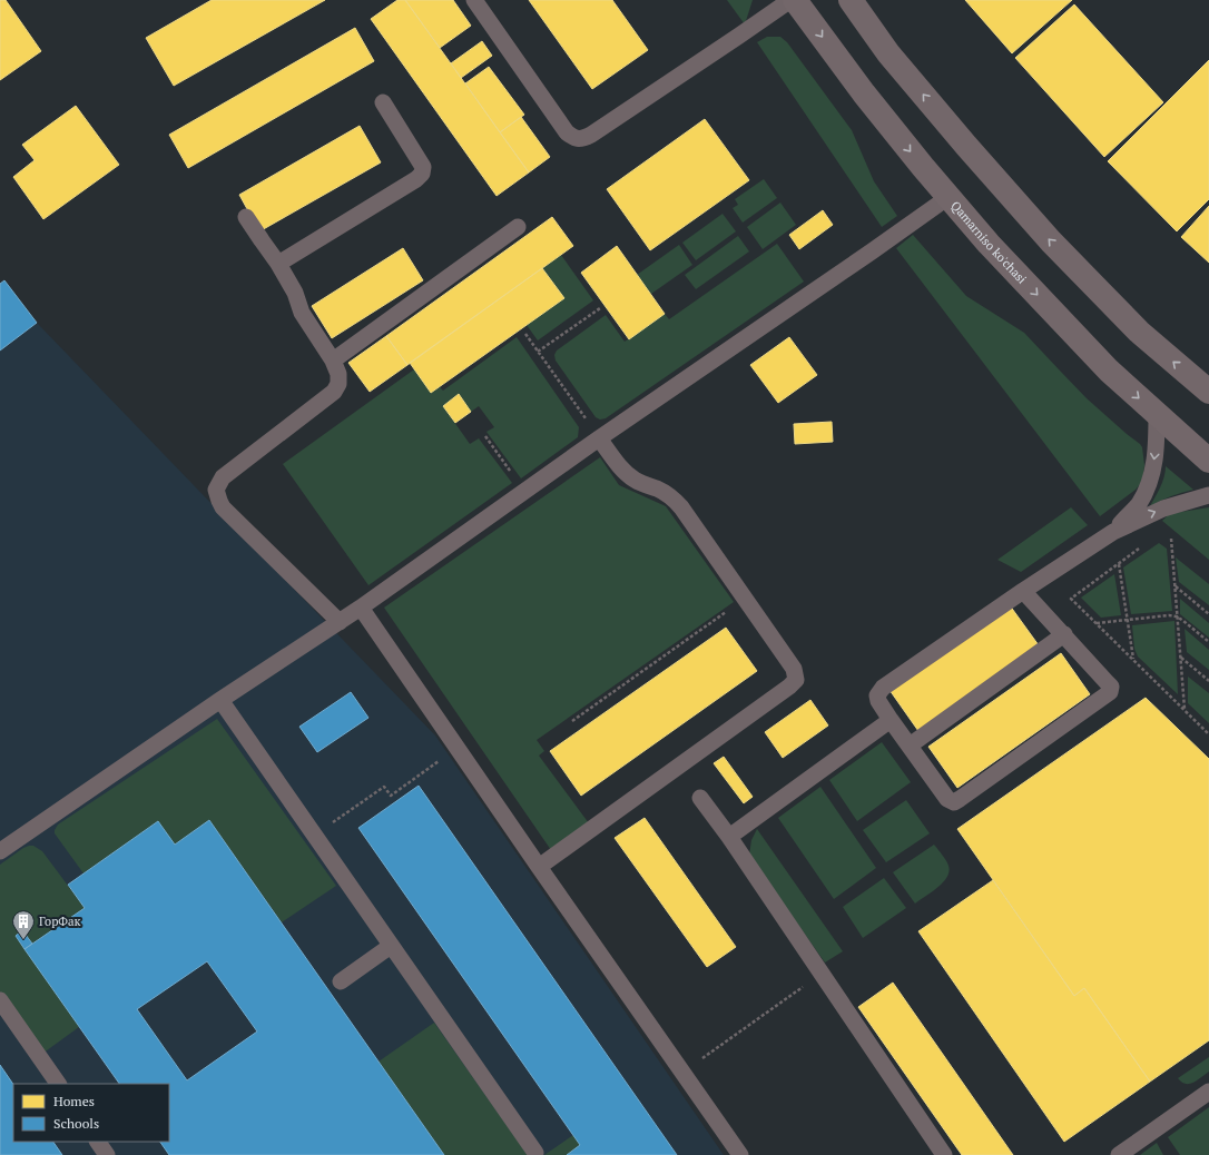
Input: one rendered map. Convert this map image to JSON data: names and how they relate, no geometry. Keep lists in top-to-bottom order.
{
  "streets": {
    "main road": ["Qamarniso ko'chasi"]
  },
  "places": {
    "building": ["ГорФак"]
  },
  "legend": ["Homes", "Schools"]
}
